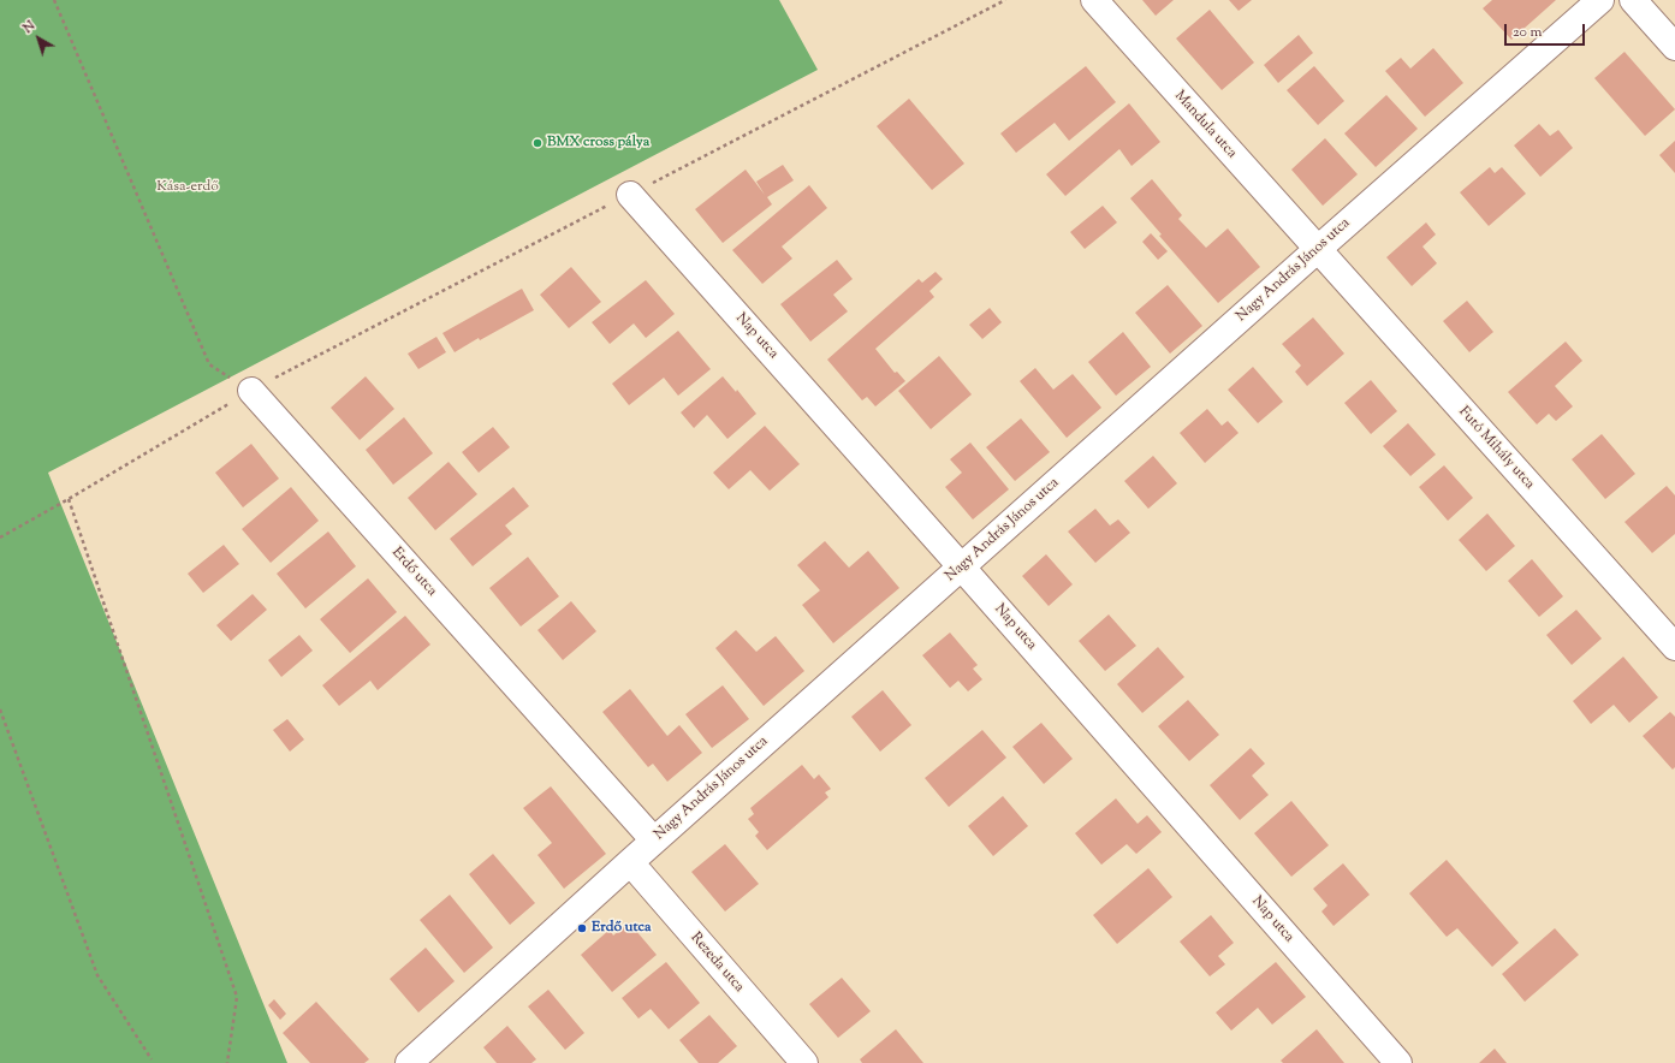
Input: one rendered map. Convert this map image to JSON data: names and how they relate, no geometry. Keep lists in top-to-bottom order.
{
  "streets": {
    "street": [
      "Mandula utca",
      "Nagy András János utca",
      "Nap utca",
      "Futó Mihály utca",
      "Erdő utca",
      "Rezeda utca"
    ]
  },
  "crossings": [
    ["Mandula utca", "Nagy András János utca"],
    ["Mandula utca", "Futó Mihály utca"],
    ["Nagy András János utca", "Nap utca"],
    ["Nagy András János utca", "Futó Mihály utca"],
    ["Nagy András János utca", "Erdő utca"],
    ["Nagy András János utca", "Rezeda utca"]
  ],
  "parks": ["Kása-erdő"],
  "places": ["BMX cross pálya", "Erdő utca"],
  "scale_bar": "20 m",
  "north": "top left"
}
